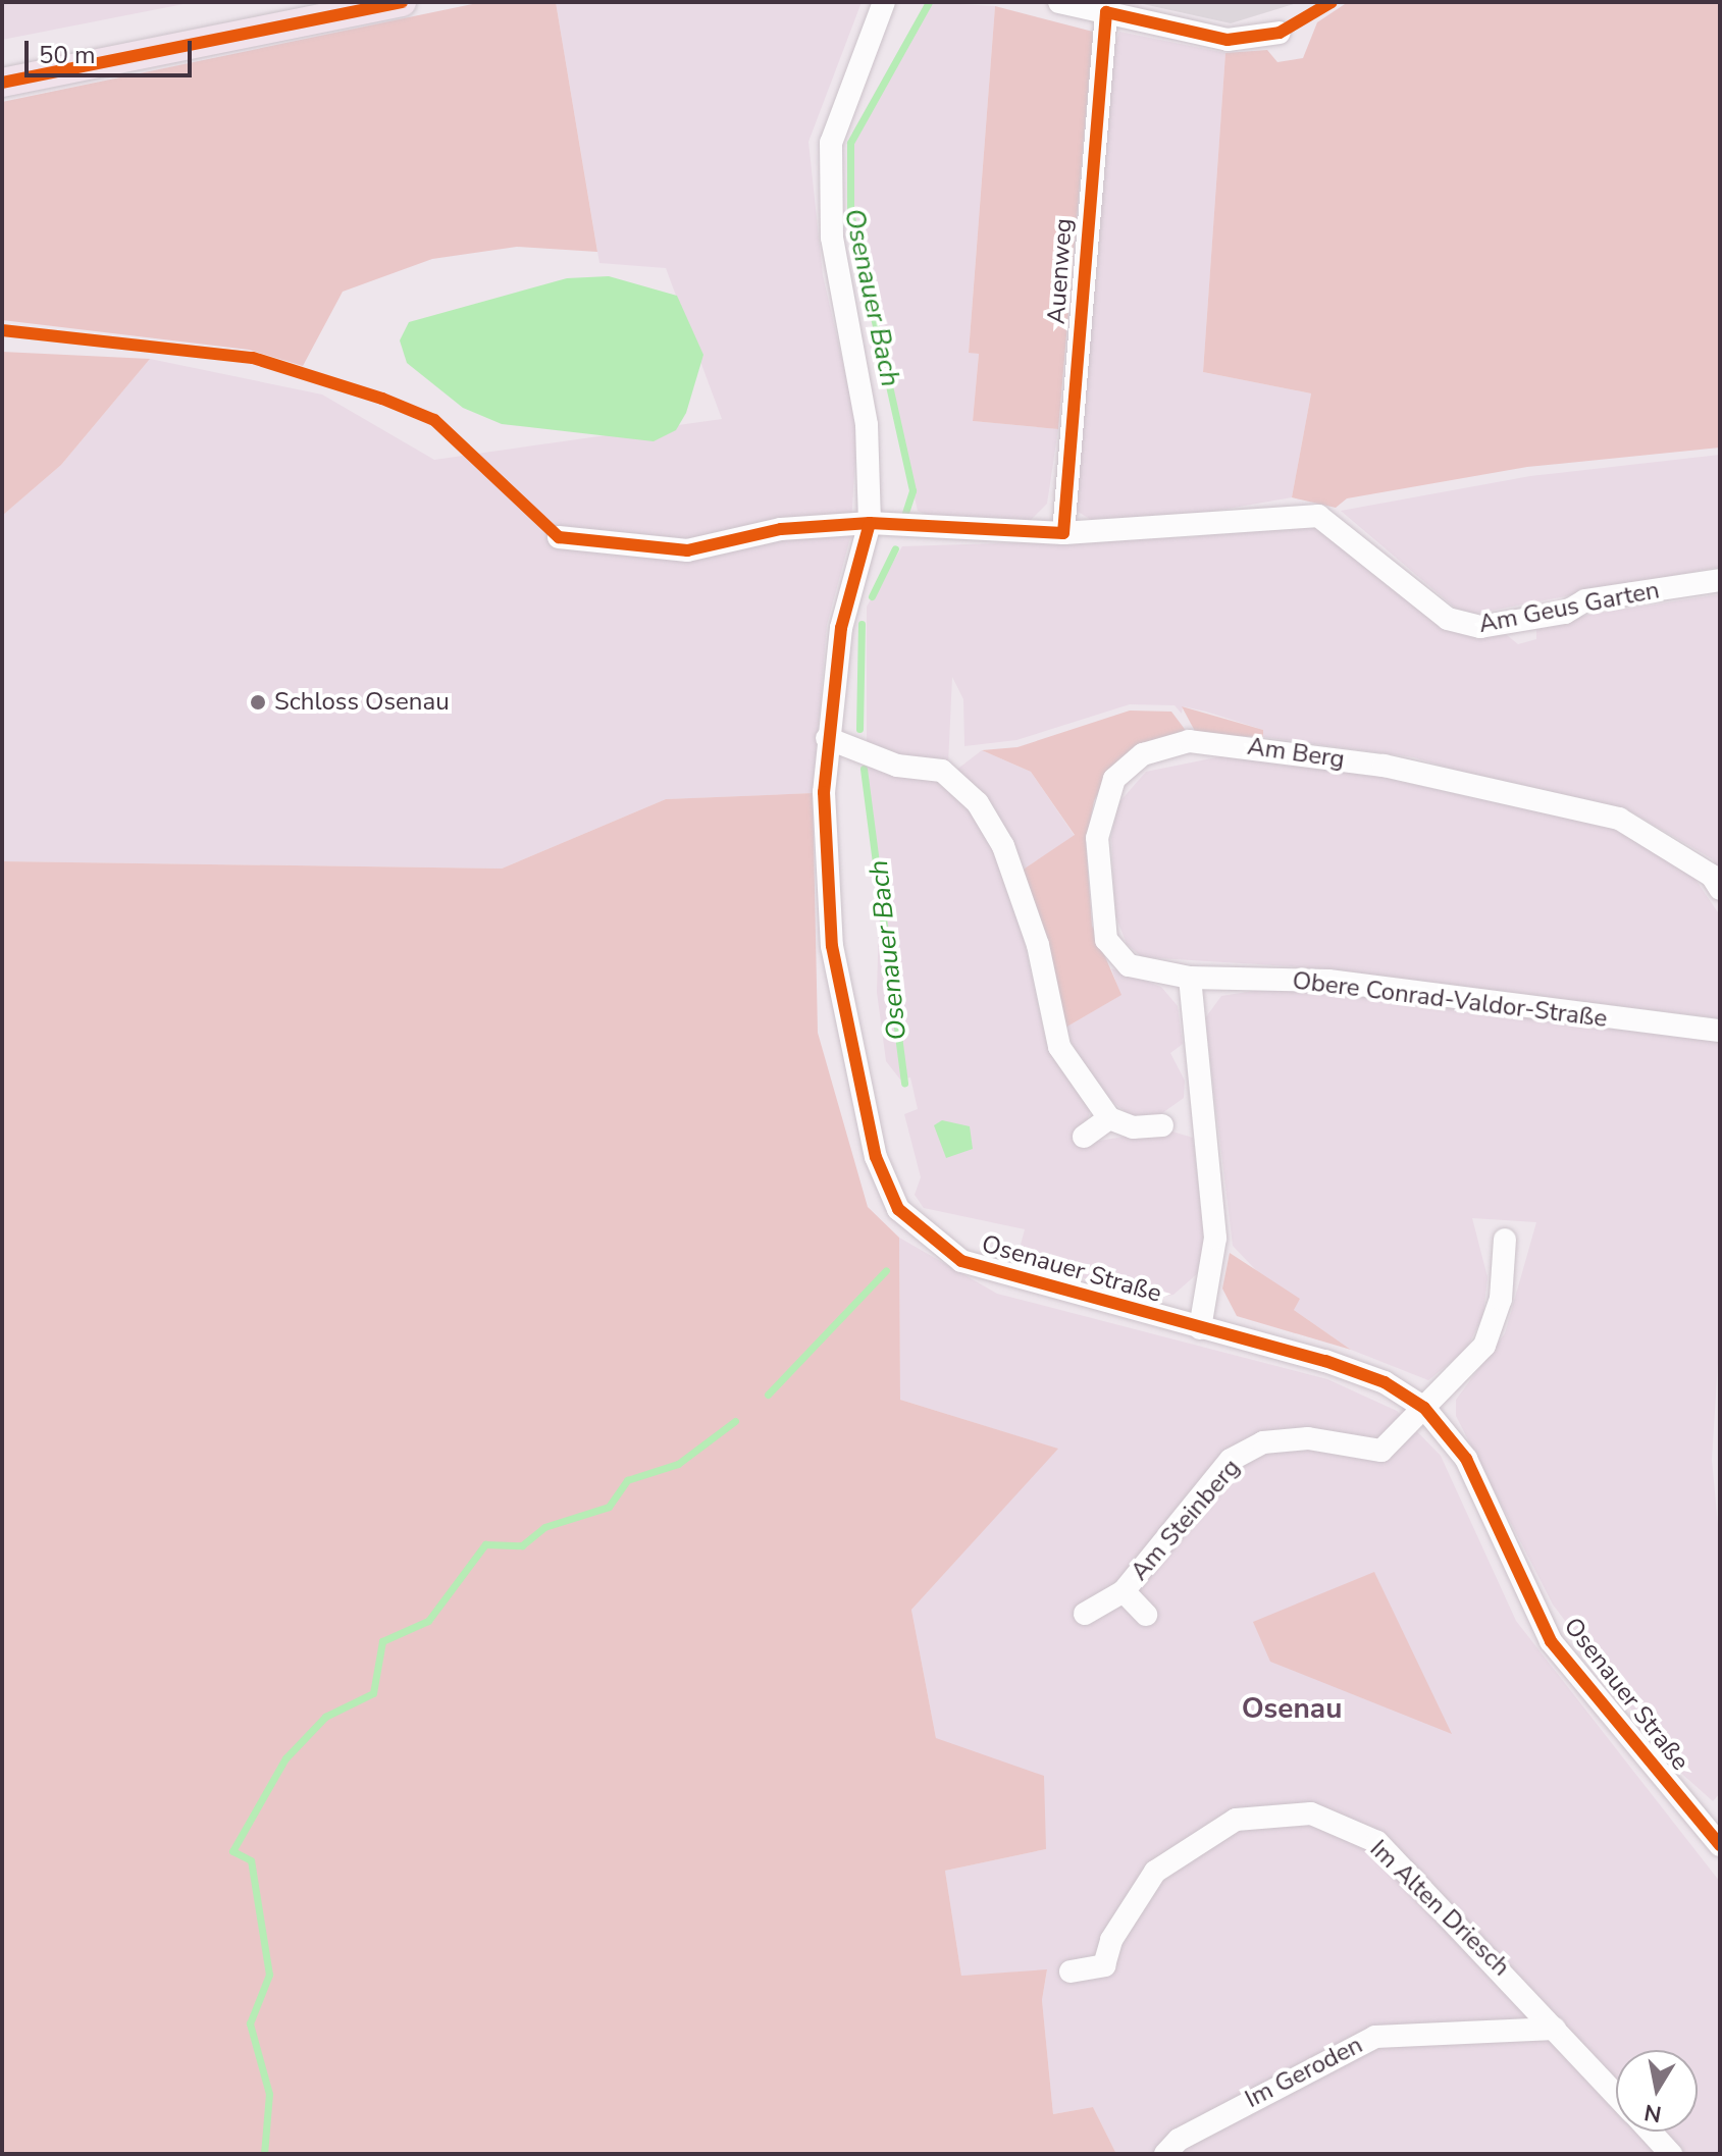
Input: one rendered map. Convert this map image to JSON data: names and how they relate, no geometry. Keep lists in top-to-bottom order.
{
  "streets": {
    "street": [
      "Auenweg",
      "Am Geus Garten",
      "Am Berg",
      "Obere Conrad-Valdor-Straße",
      "Osenauer Straße",
      "Am Steinberg",
      "Im Alten Driesch",
      "Im Geroden"
    ]
  },
  "crossings": [
    ["Auenweg", "Am Geus Garten"],
    ["Am Geus Garten", "Osenauer Straße"],
    ["Am Berg", "Obere Conrad-Valdor-Straße"],
    ["Osenauer Straße", "Am Steinberg"],
    ["Im Alten Driesch", "Im Geroden"]
  ],
  "districts": ["Osenau"],
  "water": ["Osenauer Bach"],
  "places": ["Schloss Osenau"],
  "scale_bar": "50 m",
  "north": "bottom"
}
